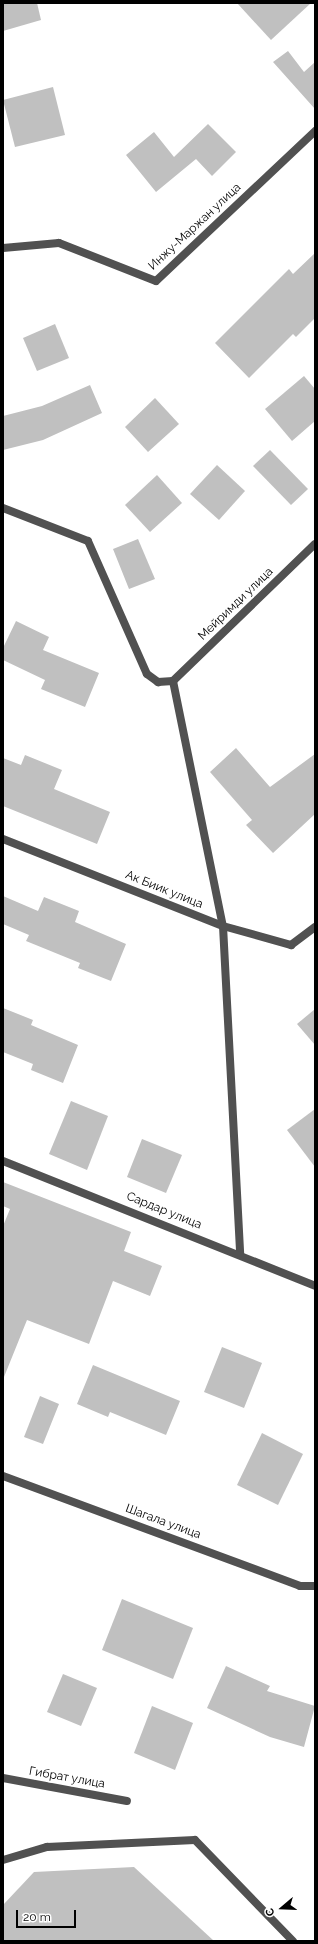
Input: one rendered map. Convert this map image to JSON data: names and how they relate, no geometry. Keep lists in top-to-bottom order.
{
  "streets": {
    "street": [
      "Инжу-Маржан улица",
      "Мейримди улица",
      "Ак Биик улица",
      "Сардар улица",
      "Шагала улица",
      "Гибрат улица"
    ]
  },
  "scale_bar": "20 m",
  "north": "left"
}
